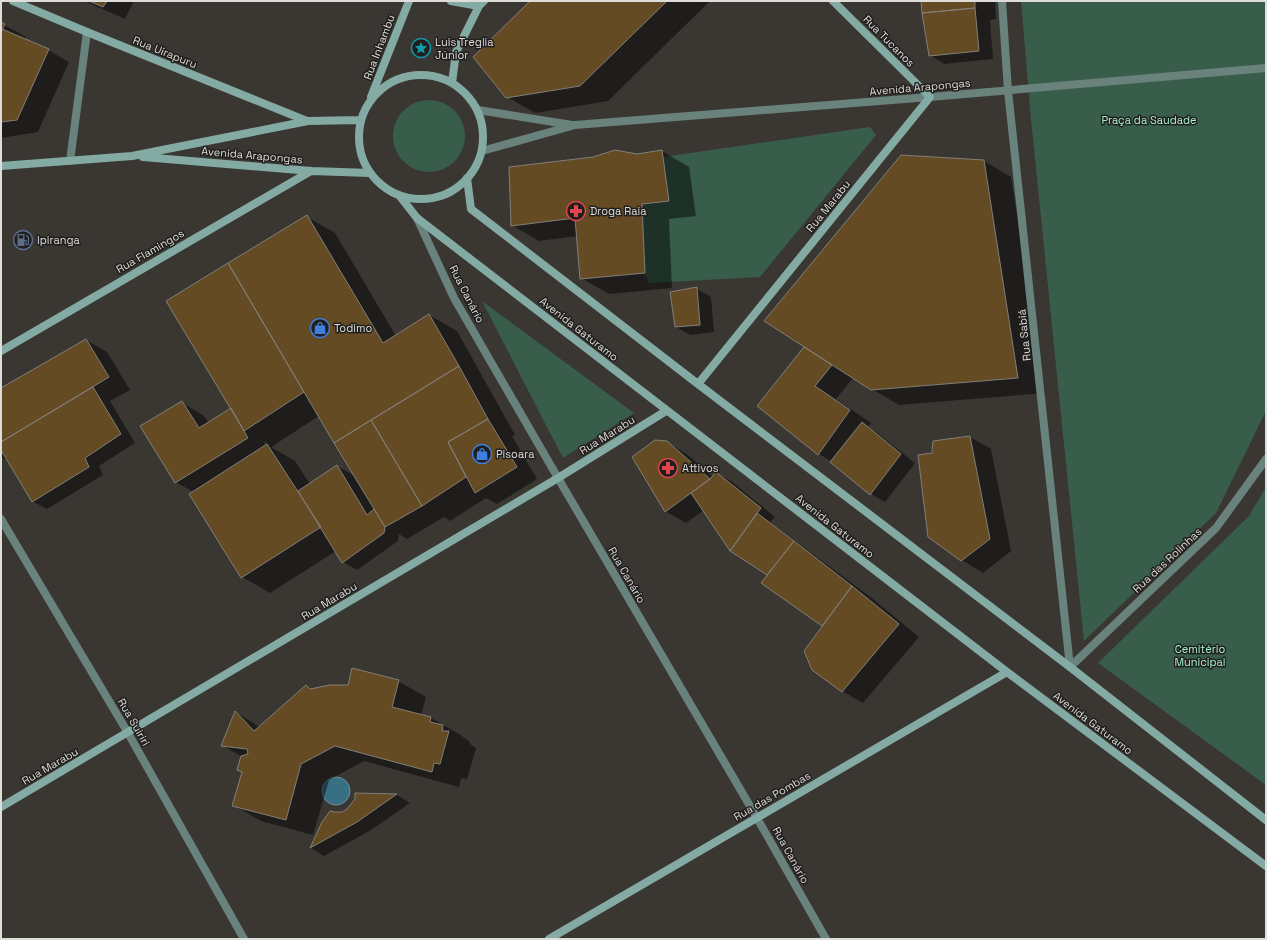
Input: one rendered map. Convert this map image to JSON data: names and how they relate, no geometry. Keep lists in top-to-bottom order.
{
  "streets": {
    "main road": [
      "Rua Tucanos",
      "Rua Inhambu",
      "Rua Uirapuru",
      "Avenida Arapongas",
      "Rua Marabu",
      "Rua Flamingos",
      "Avenida Gaturamo",
      "Rua das Pombas"
    ],
    "street": [
      "Rua Canário",
      "Rua Sabiá",
      "Rua das Rolinhas",
      "Rua Suiriri"
    ]
  },
  "crossings": [
    ["Rua Tucanos", "Avenida Arapongas"],
    ["Rua Tucanos", "Rua Marabu"],
    ["Rua Inhambu", "Avenida Arapongas"],
    ["Rua Inhambu", "Avenida Gaturamo"],
    ["Rua Uirapuru", "Avenida Arapongas"],
    ["Avenida Arapongas", "Rua Marabu"],
    ["Avenida Arapongas", "Rua Flamingos"],
    ["Avenida Arapongas", "Avenida Gaturamo"],
    ["Avenida Arapongas", "Rua Sabiá"],
    ["Rua Marabu", "Rua Canário"],
    ["Rua Marabu", "Avenida Gaturamo"],
    ["Rua Marabu", "Rua Suiriri"],
    ["Rua Canário", "Avenida Gaturamo"],
    ["Rua Canário", "Rua das Pombas"],
    ["Avenida Gaturamo", "Rua das Pombas"],
    ["Rua Sabiá", "Rua das Rolinhas"]
  ],
  "parks": ["Praça da Saudade", "Cemitério Municipal"],
  "places": {
    "place": ["Luis Treglia Júnior"],
    "pharmacy": ["Droga Raia", "Attivos"],
    "fuel station": ["Ipiranga"],
    "shop": ["Todimo", "Pisoara"]
  }
}
